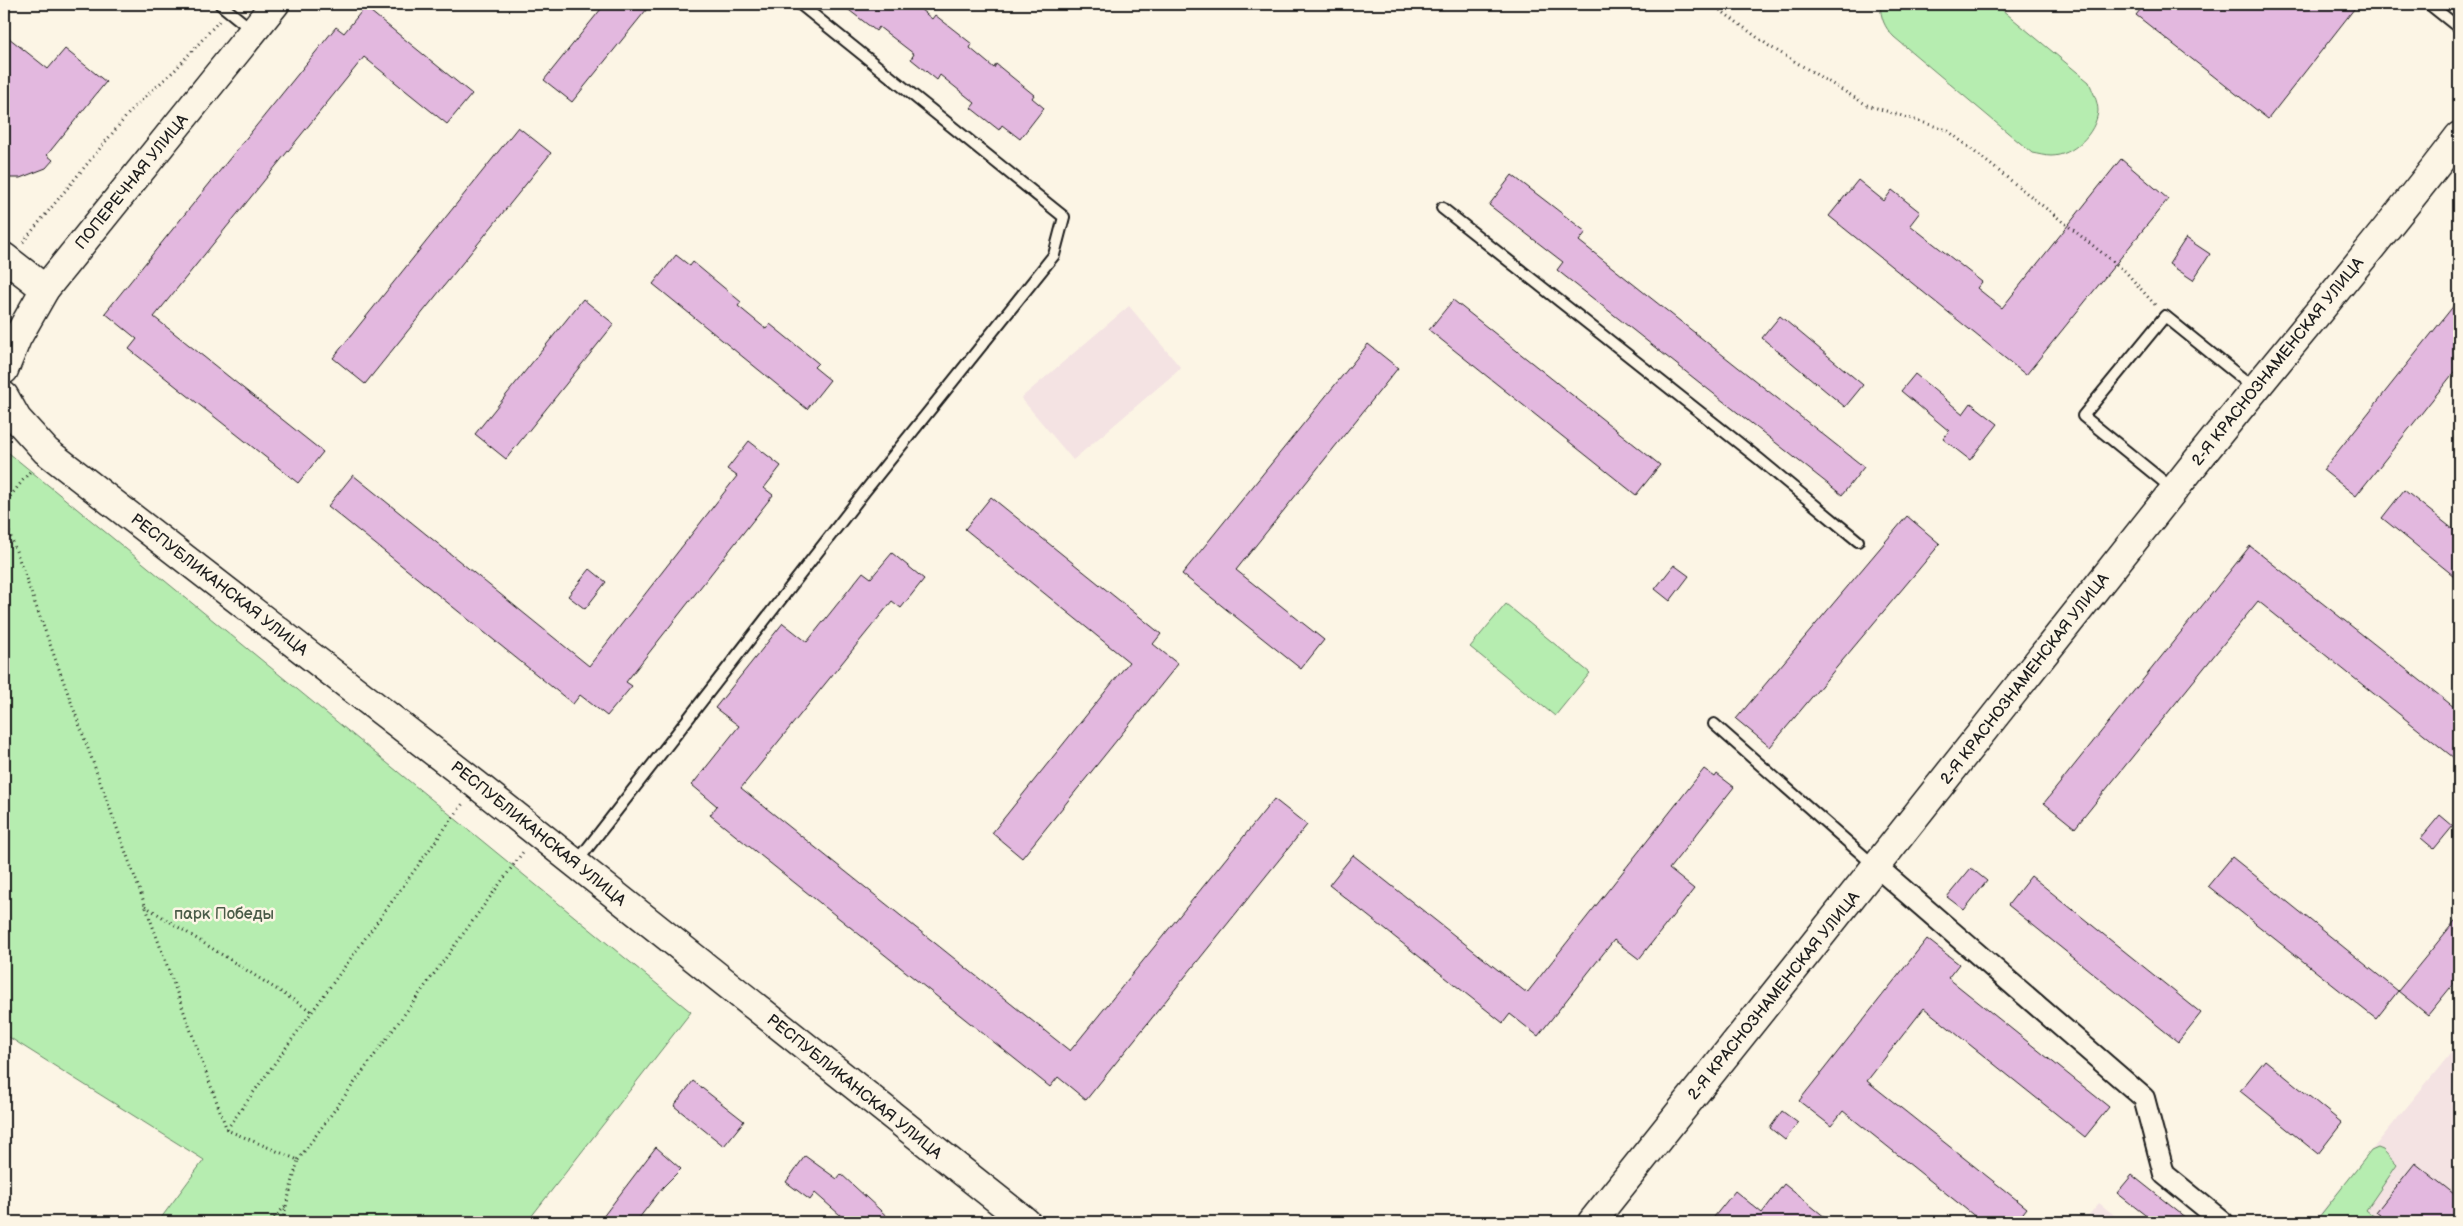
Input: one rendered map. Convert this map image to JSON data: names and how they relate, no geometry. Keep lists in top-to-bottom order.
{
  "streets": {
    "street": ["ПОПЕРЕЧНАЯ УЛИЦА", "2-Я КРАСНОЗНАМЕНСКАЯ УЛИЦА", "РЕСПУБЛИКАНСКАЯ УЛИЦА"]
  },
  "parks": ["парк Победы"]
}
